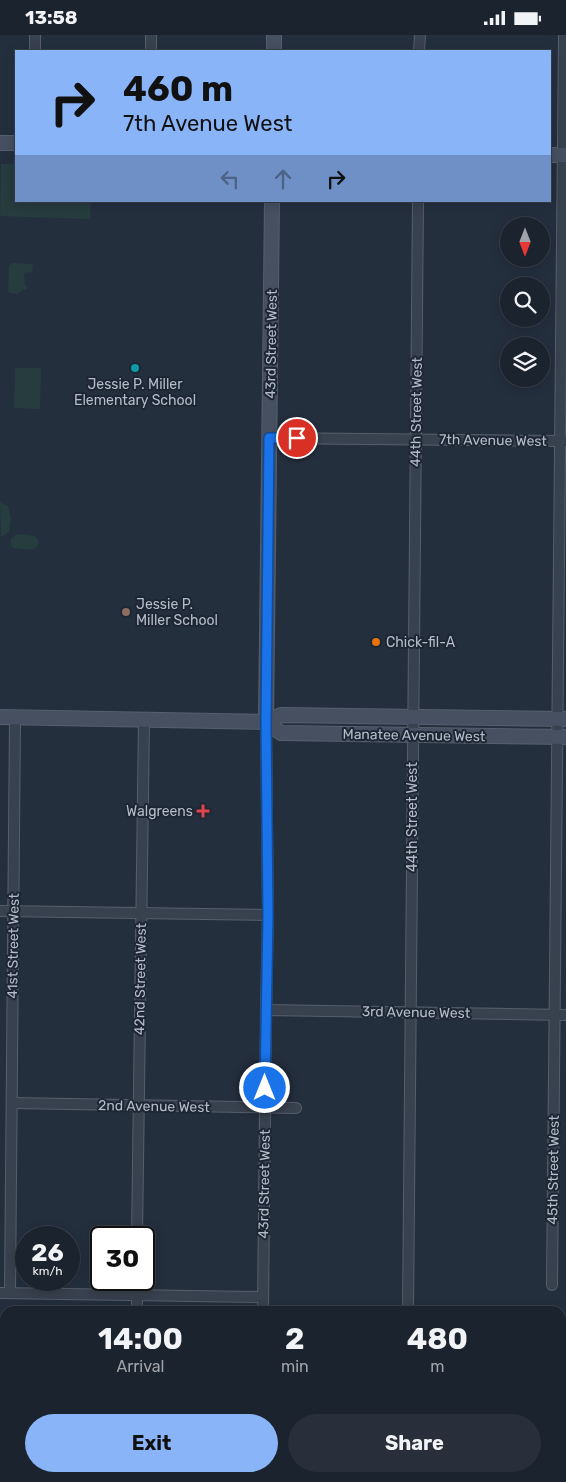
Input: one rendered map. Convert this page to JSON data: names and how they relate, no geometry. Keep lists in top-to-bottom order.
{
  "streets": {
    "main road": ["43rd Street West", "Manatee Avenue West"],
    "street": [
      "44th Street West",
      "7th Avenue West",
      "41st Street West",
      "42nd Street West",
      "3rd Avenue West",
      "2nd Avenue West",
      "45th Street West"
    ]
  },
  "crossings": [
    ["43rd Street West", "7th Avenue West"],
    ["43rd Street West", "Manatee Avenue West"],
    ["43rd Street West", "3rd Avenue West"],
    ["43rd Street West", "2nd Avenue West"],
    ["44th Street West", "7th Avenue West"],
    ["44th Street West", "Manatee Avenue West"],
    ["44th Street West", "3rd Avenue West"],
    ["7th Avenue West", "45th Street West"],
    ["Manatee Avenue West", "41st Street West"],
    ["Manatee Avenue West", "42nd Street West"],
    ["Manatee Avenue West", "45th Street West"],
    ["41st Street West", "2nd Avenue West"],
    ["42nd Street West", "2nd Avenue West"],
    ["3rd Avenue West", "45th Street West"]
  ],
  "places": {
    "other": ["Jessie P. Miller Elementary School", "Jessie P. Miller School", "Chick-fil-A"],
    "health": ["Walgreens"]
  },
  "north": "bottom",
  "page": {
    "status": "13:58",
    "turn": ["460 m", "7th Avenue West"],
    "speed": "26 km/h",
    "limit": "30",
    "eta": [
      "14:00",
      "Arrival",
      "2",
      "min",
      "480",
      "m"
    ],
    "buttons": ["Exit", "Share"]
  }
}
